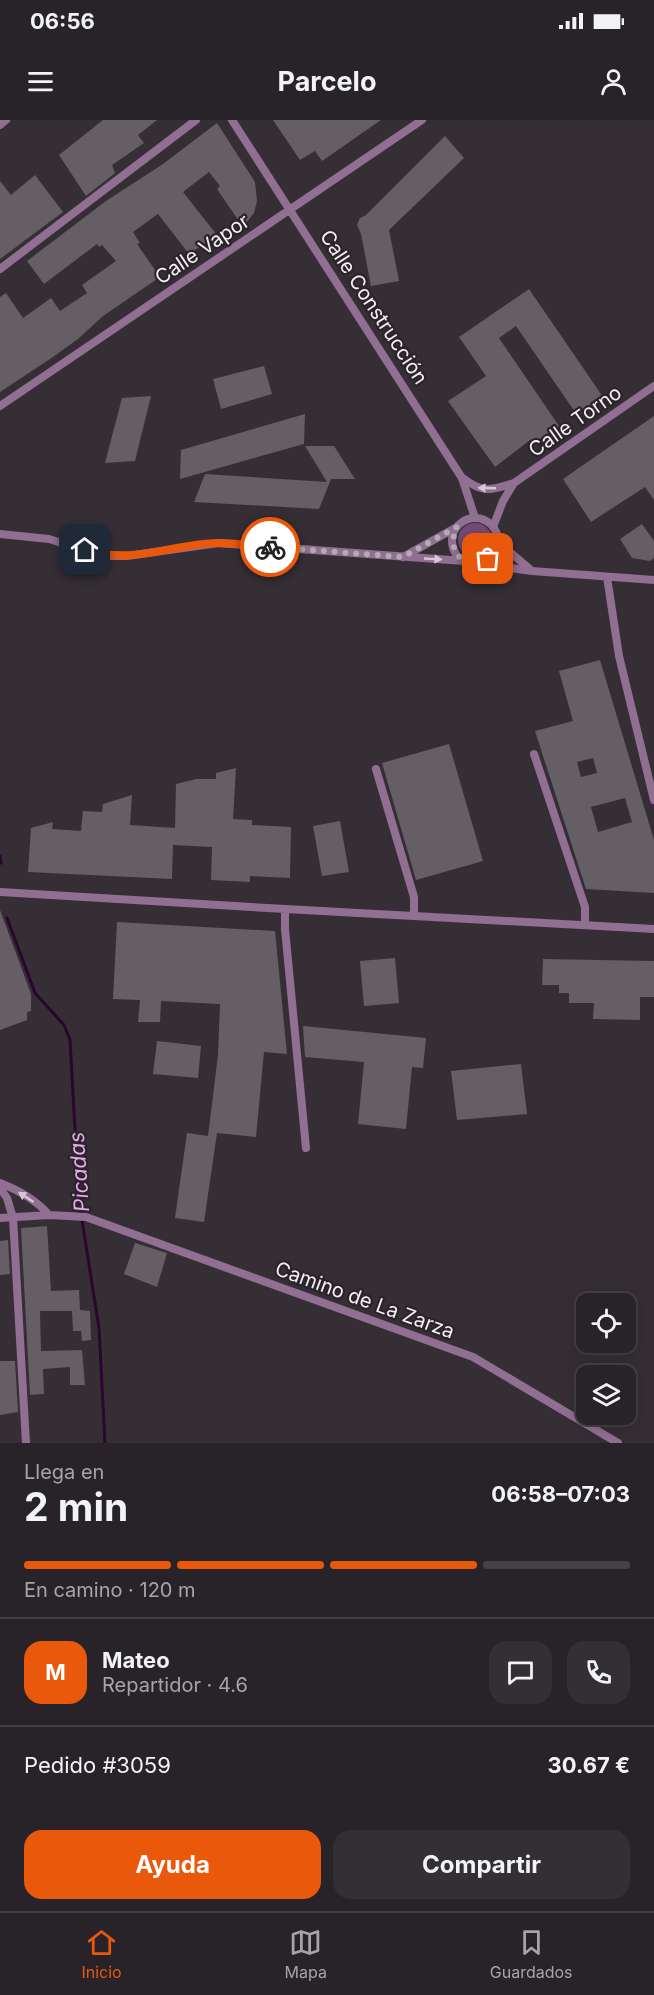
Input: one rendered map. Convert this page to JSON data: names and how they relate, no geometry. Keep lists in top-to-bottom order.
{
  "streets": {
    "street": [
      "Calle Vapor",
      "Calle Construcción",
      "Calle Torno",
      "Camino de La Zarza"
    ]
  },
  "crossings": [
    ["Calle Vapor", "Calle Construcción"],
    ["Calle Construcción", "Calle Torno"]
  ],
  "water": ["Picadas"],
  "page": {
    "status": "06:56",
    "header": "Parcelo",
    "heading": ["2 min", "Llega en", "06:58–07:03"],
    "panel": [
      "Mateo",
      "Repartidor · 4.6",
      "Pedido #3059",
      "30.67 €"
    ],
    "bar": "En camino · 120 m",
    "round": "M",
    "buttons": ["Ayuda", "Compartir"],
    "tabs": ["Inicio", "Mapa", "Guardados"]
  }
}
